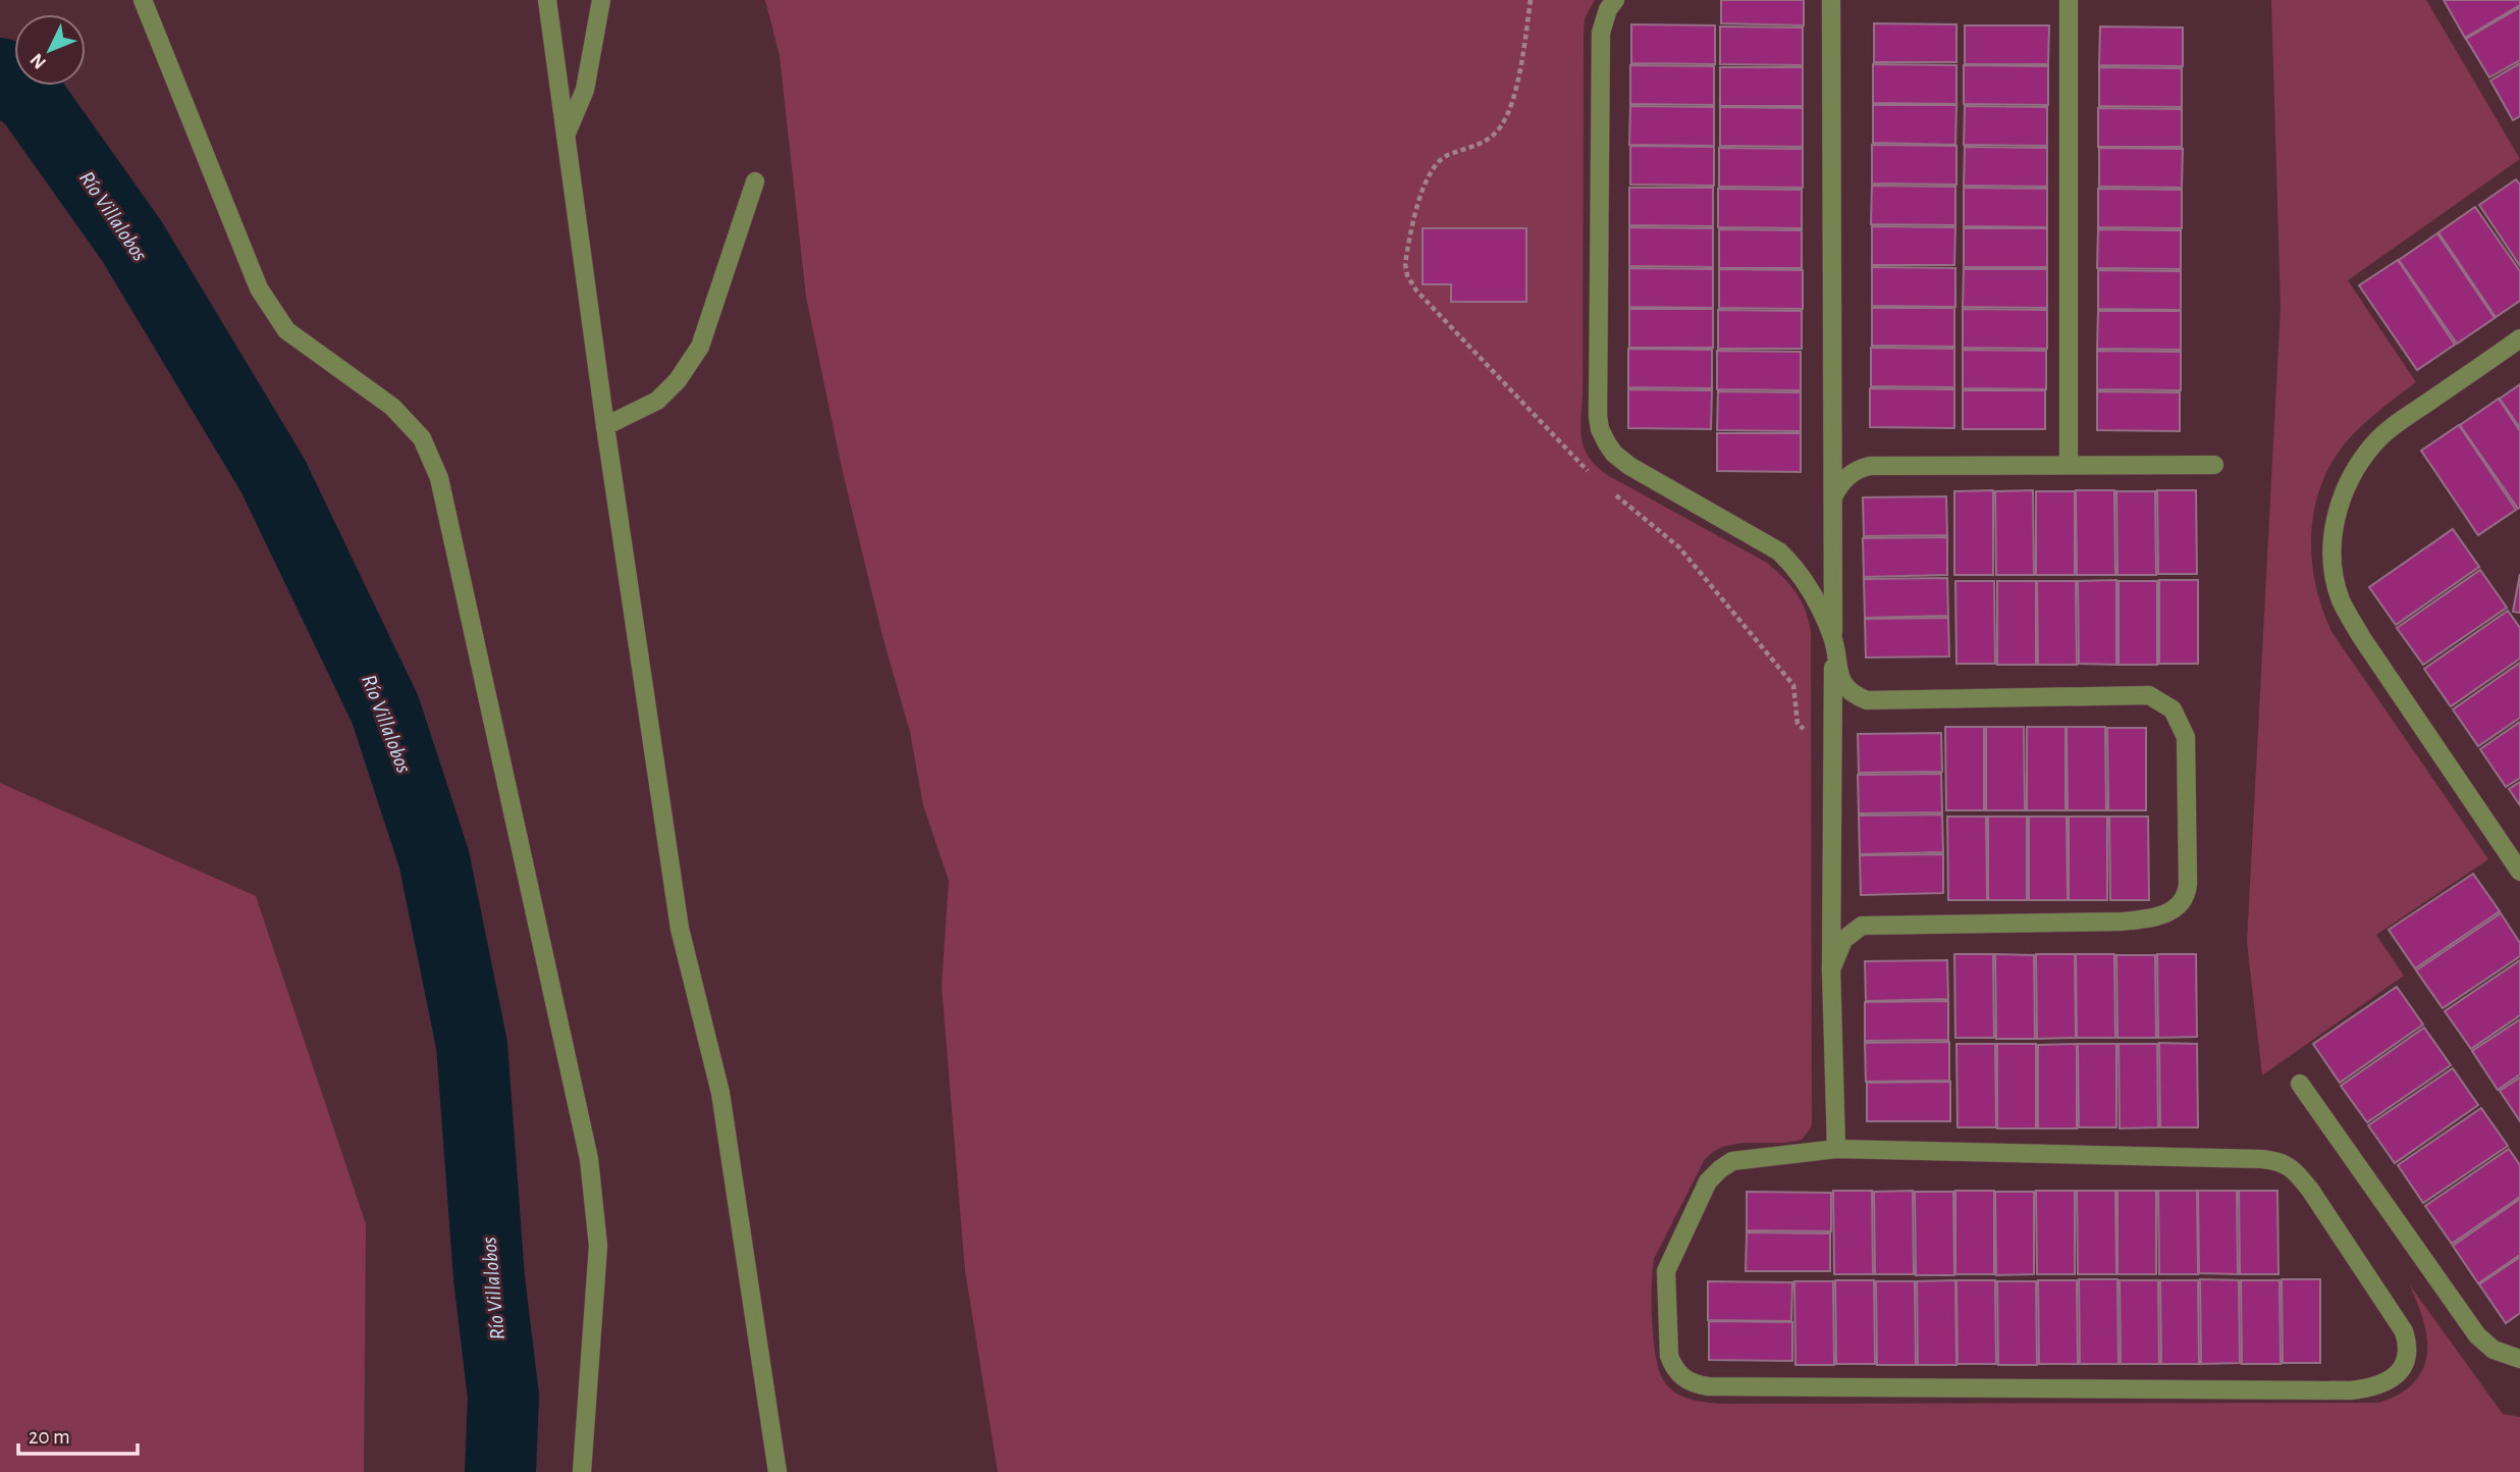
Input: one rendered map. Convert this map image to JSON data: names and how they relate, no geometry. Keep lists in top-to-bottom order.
{
  "water": ["Río Villalobos"],
  "scale_bar": "20 m",
  "north": "bottom left"
}
